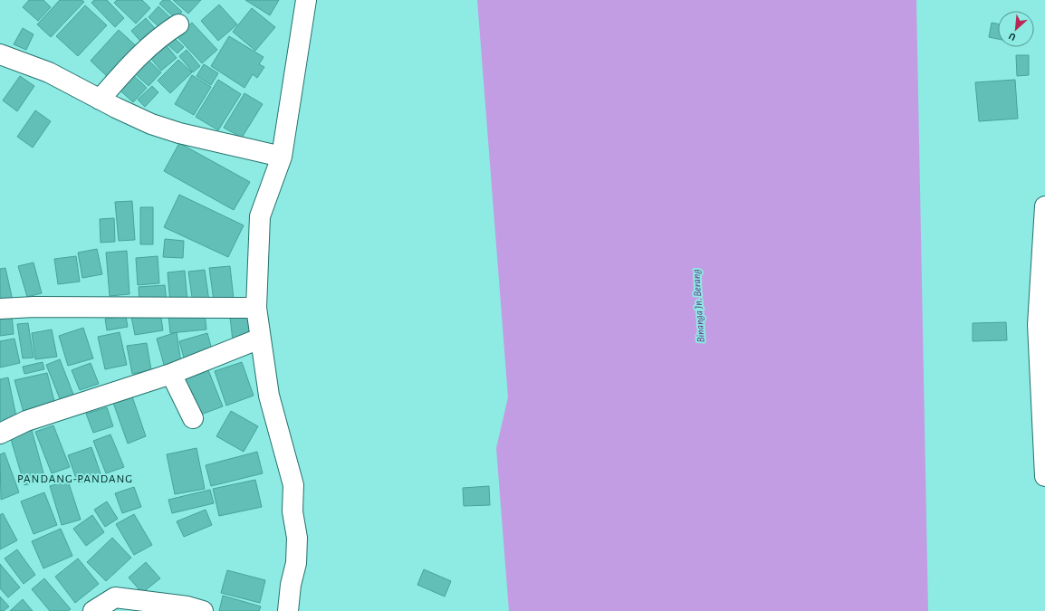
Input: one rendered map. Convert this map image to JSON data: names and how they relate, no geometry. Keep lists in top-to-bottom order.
{
  "districts": ["PANDANG-PANDANG"],
  "water": ["Binanga Jn. Berang"],
  "north": "bottom left"
}
